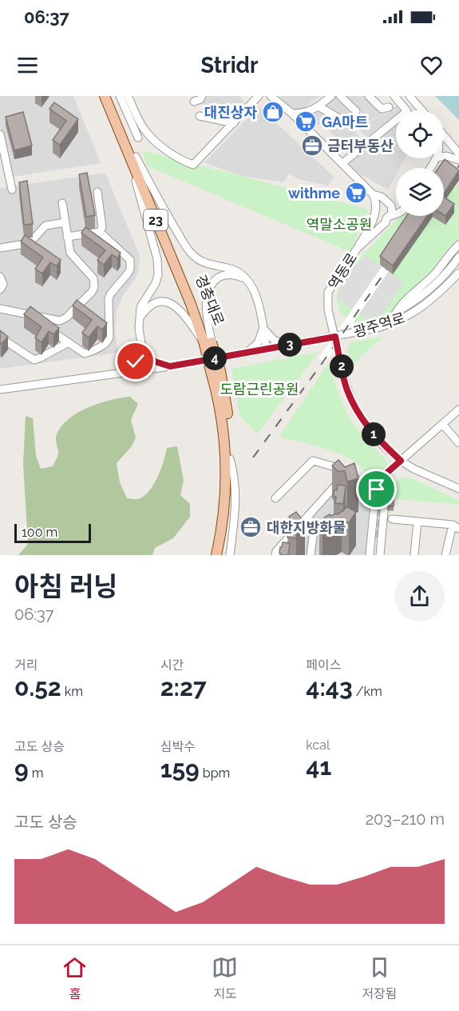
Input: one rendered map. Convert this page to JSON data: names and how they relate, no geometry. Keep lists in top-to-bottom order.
{
  "streets": {
    "main road": ["23", "경충대로"],
    "street": ["역동로", "광주역로"]
  },
  "crossings": [
    ["역동로", "광주역로"]
  ],
  "parks": ["역말소공원", "도람근린공원"],
  "places": {
    "shop": ["대진상자"],
    "supermarket": ["GA마트", "withme"],
    "office": ["금터부동산", "대한지방화물"]
  },
  "scale_bar": "100 m",
  "page": {
    "status": "06:37",
    "header": "Stridr",
    "pins": [
      "3",
      "4",
      "2",
      "1"
    ],
    "scale": "100 m",
    "heading": ["아침 러닝", "06:37"],
    "stats": [
      ["거리", "0.52 km"],
      ["시간", "2:27"],
      ["페이스", "4:43 /km"],
      ["고도 상승", "9 m"],
      ["심박수", "159 bpm"],
      ["kcal", "41"]
    ],
    "chart": ["고도 상승", "203–210 m"],
    "tabs": ["홈", "지도", "저장됨"]
  }
}
